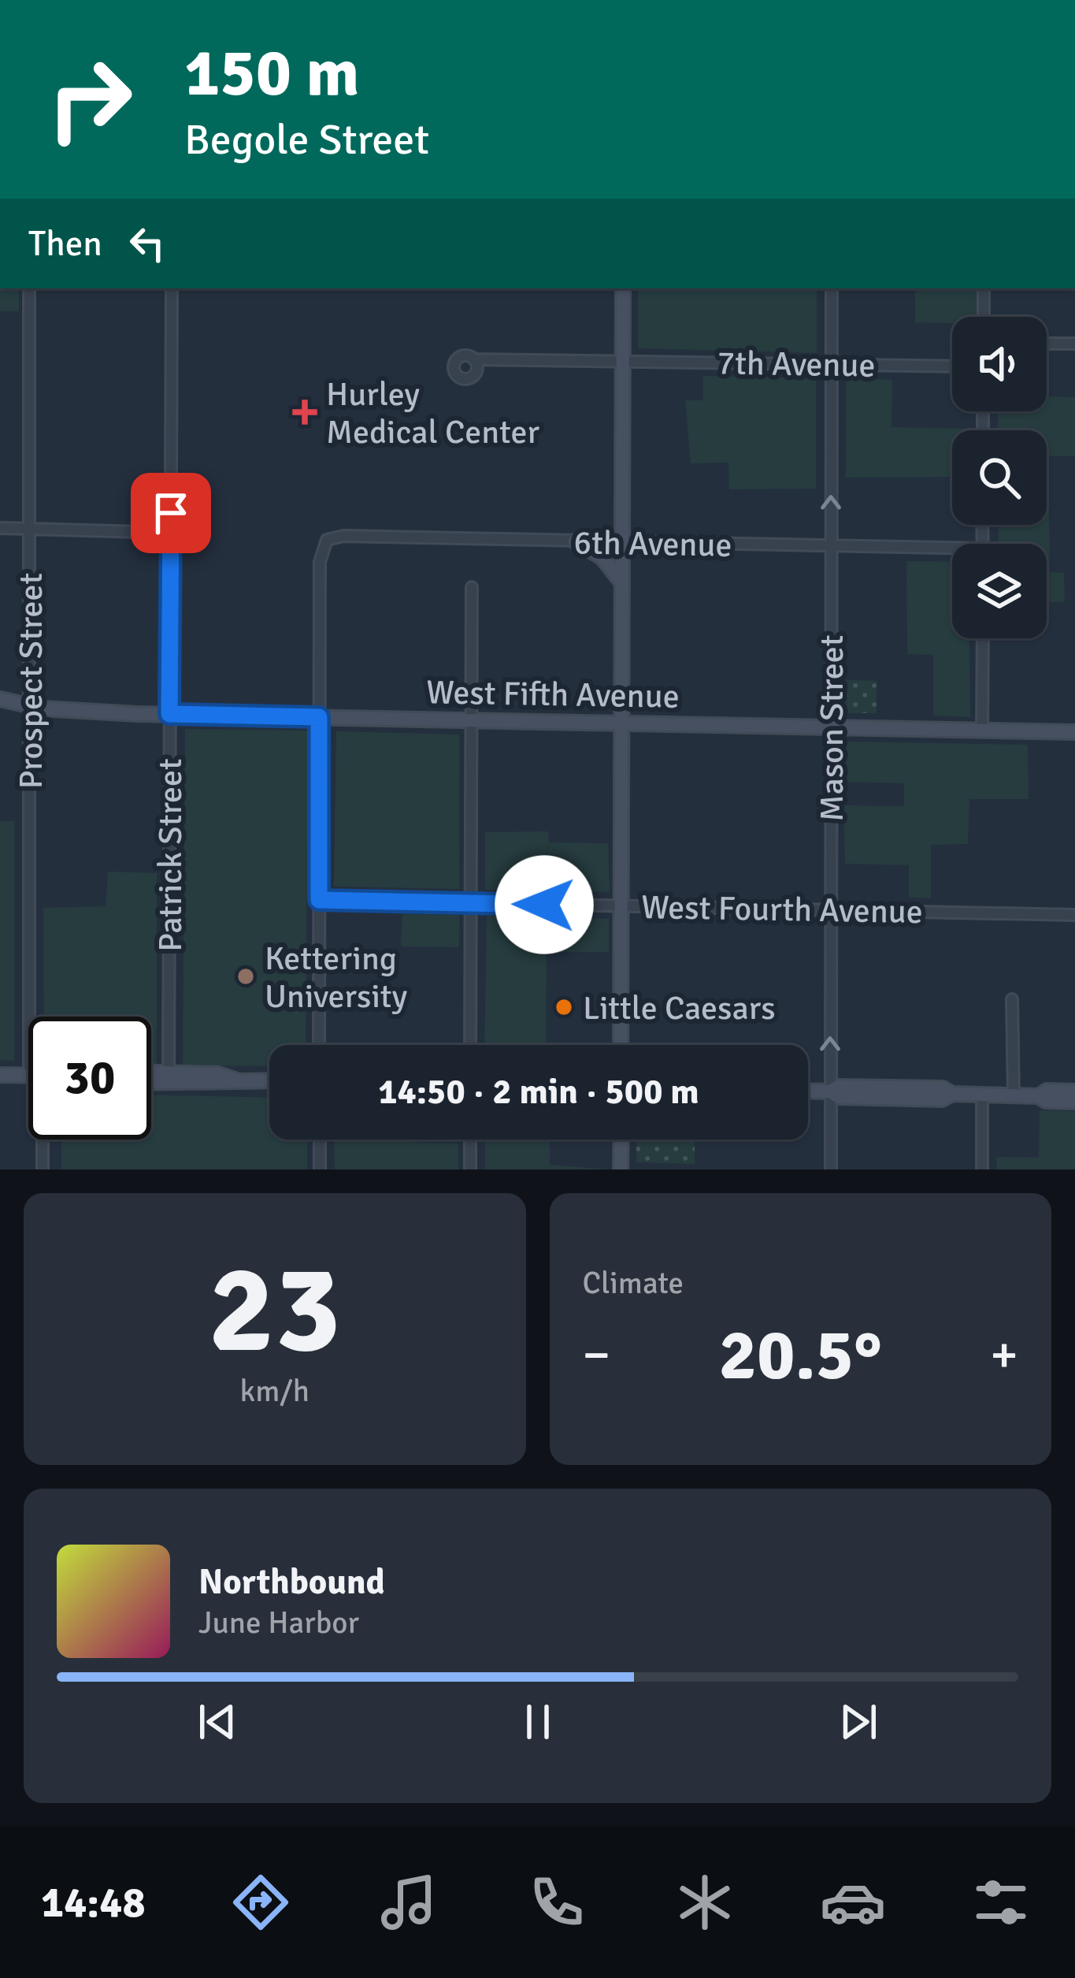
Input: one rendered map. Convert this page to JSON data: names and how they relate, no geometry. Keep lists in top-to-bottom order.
{
  "streets": {
    "street": [
      "7th Avenue",
      "6th Avenue",
      "Prospect Street",
      "West Fifth Avenue",
      "Mason Street",
      "Patrick Street",
      "West Fourth Avenue"
    ]
  },
  "crossings": [
    ["7th Avenue", "Mason Street"],
    ["6th Avenue", "West Fifth Avenue"],
    ["6th Avenue", "Mason Street"],
    ["Prospect Street", "West Fifth Avenue"],
    ["West Fifth Avenue", "Mason Street"],
    ["West Fifth Avenue", "Patrick Street"],
    ["Mason Street", "West Fourth Avenue"]
  ],
  "one_way": ["Mason Street"],
  "places": {
    "health": ["Hurley Medical Center"],
    "other": ["Kettering University", "Little Caesars"]
  },
  "page": {
    "turn": ["150 m", "Begole Street"],
    "then": "Then",
    "limit": "30",
    "trip": "14:50 · 2 min · 500 m",
    "tile": [
      ["23", "km/h"],
      "Climate"
    ],
    "heat": ["−", "20.5°", "+"],
    "song": ["Northbound", "June Harbor"],
    "tabs": "14:48"
  }
}
